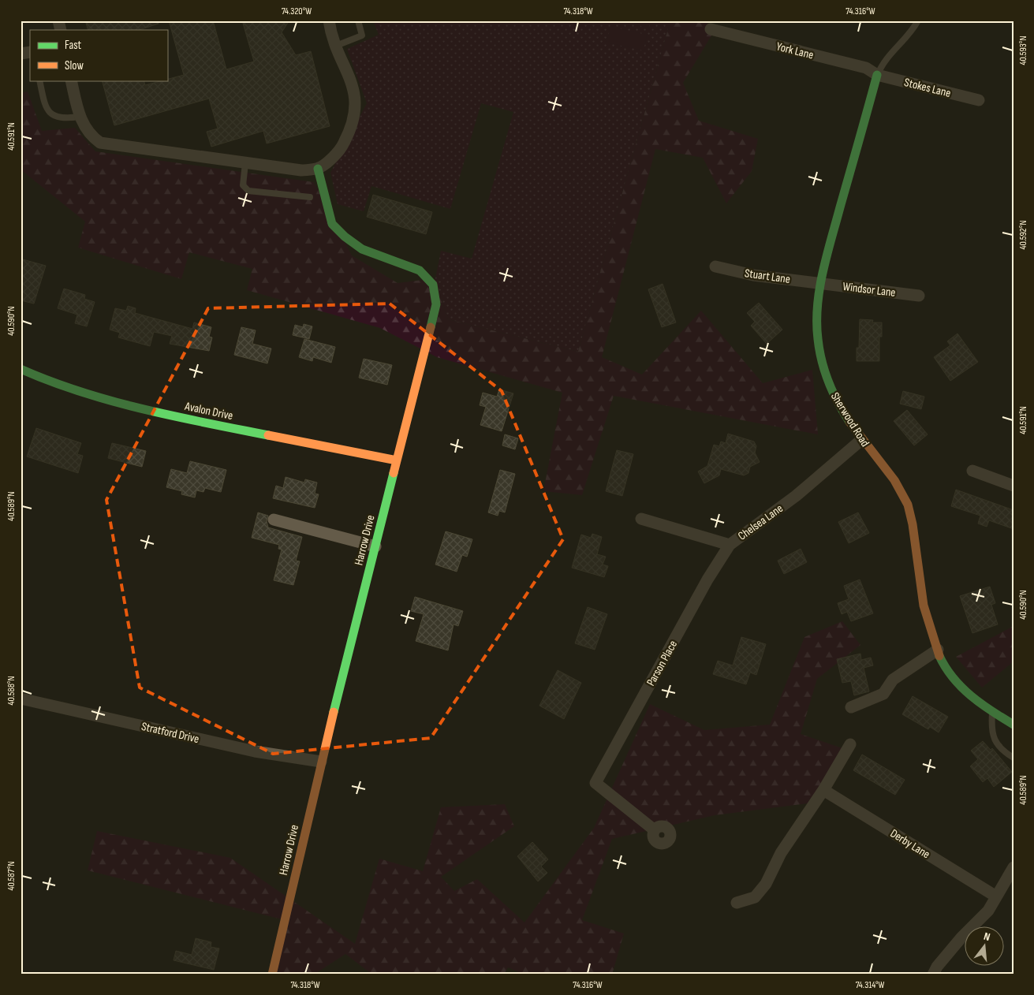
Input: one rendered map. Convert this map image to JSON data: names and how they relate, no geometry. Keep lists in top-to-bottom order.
{
  "streets": {
    "street": [
      "York Lane",
      "Stokes Lane",
      "Stuart Lane",
      "Windsor Lane",
      "Avalon Drive",
      "Sherwood Road",
      "Chelsea Lane",
      "Harrow Drive",
      "Parson Place",
      "Stratford Drive",
      "Derby Lane"
    ]
  },
  "crossings": [
    ["York Lane", "Stokes Lane"],
    ["York Lane", "Sherwood Road"],
    ["Stokes Lane", "Sherwood Road"],
    ["Stuart Lane", "Windsor Lane"],
    ["Stuart Lane", "Sherwood Road"],
    ["Windsor Lane", "Sherwood Road"],
    ["Avalon Drive", "Harrow Drive"],
    ["Sherwood Road", "Chelsea Lane"],
    ["Chelsea Lane", "Parson Place"],
    ["Harrow Drive", "Stratford Drive"]
  ],
  "legend": ["Fast", "Slow"],
  "north": "top",
  "coordinates": [
    "74.320°W",
    "74.318°W",
    "74.316°W",
    "40.593°N",
    "40.591°N",
    "40.592°N",
    "40.590°N",
    "40.589°N",
    "40.588°N",
    "40.587°N",
    "74.314°W"
  ]
}
